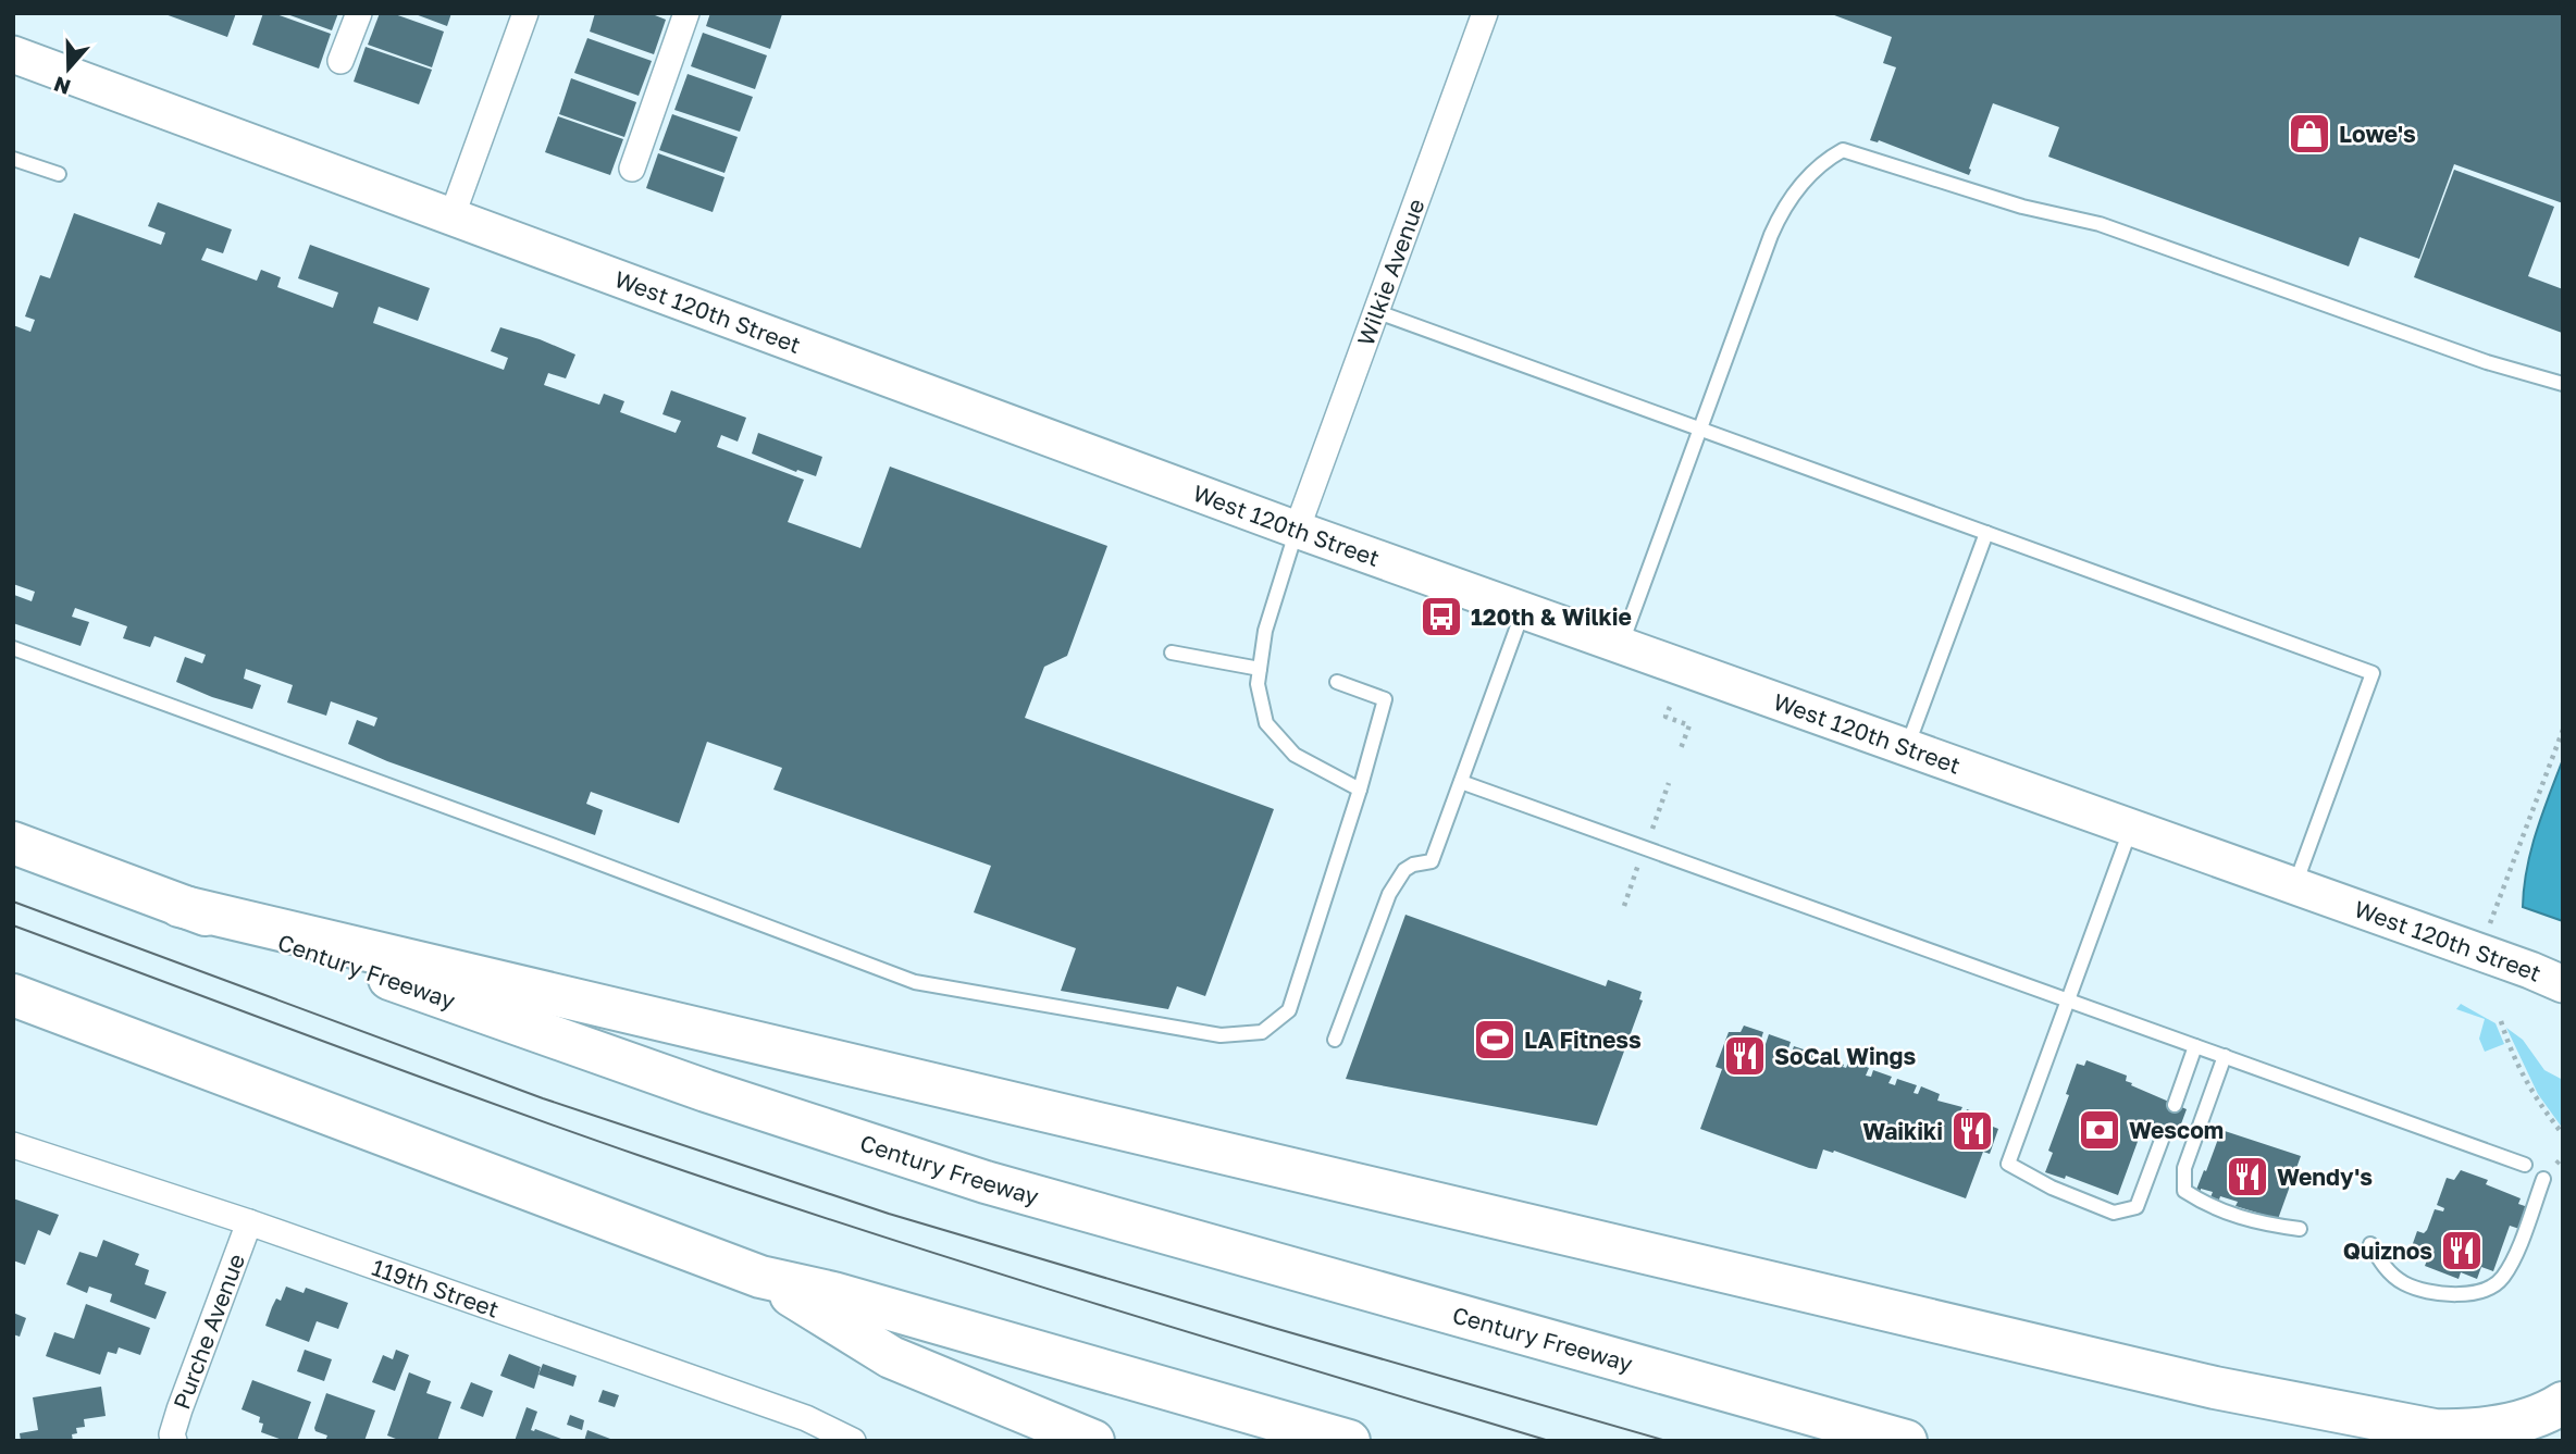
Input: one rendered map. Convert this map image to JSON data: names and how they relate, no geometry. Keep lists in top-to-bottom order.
{
  "streets": {
    "highway": ["Century Freeway"],
    "street": [
      "Wilkie Avenue",
      "West 120th Street",
      "119th Street",
      "Purche Avenue"
    ]
  },
  "crossings": [
    ["Wilkie Avenue", "West 120th Street"],
    ["119th Street", "Purche Avenue"]
  ],
  "places": {
    "shop": ["Lowe's"],
    "bus stop": ["120th & Wilkie"],
    "sports": ["LA Fitness"],
    "restaurant": [
      "SoCal Wings",
      "Waikiki",
      "Wendy's",
      "Quiznos"
    ],
    "bank": ["Wescom"]
  },
  "north": "bottom"
}
